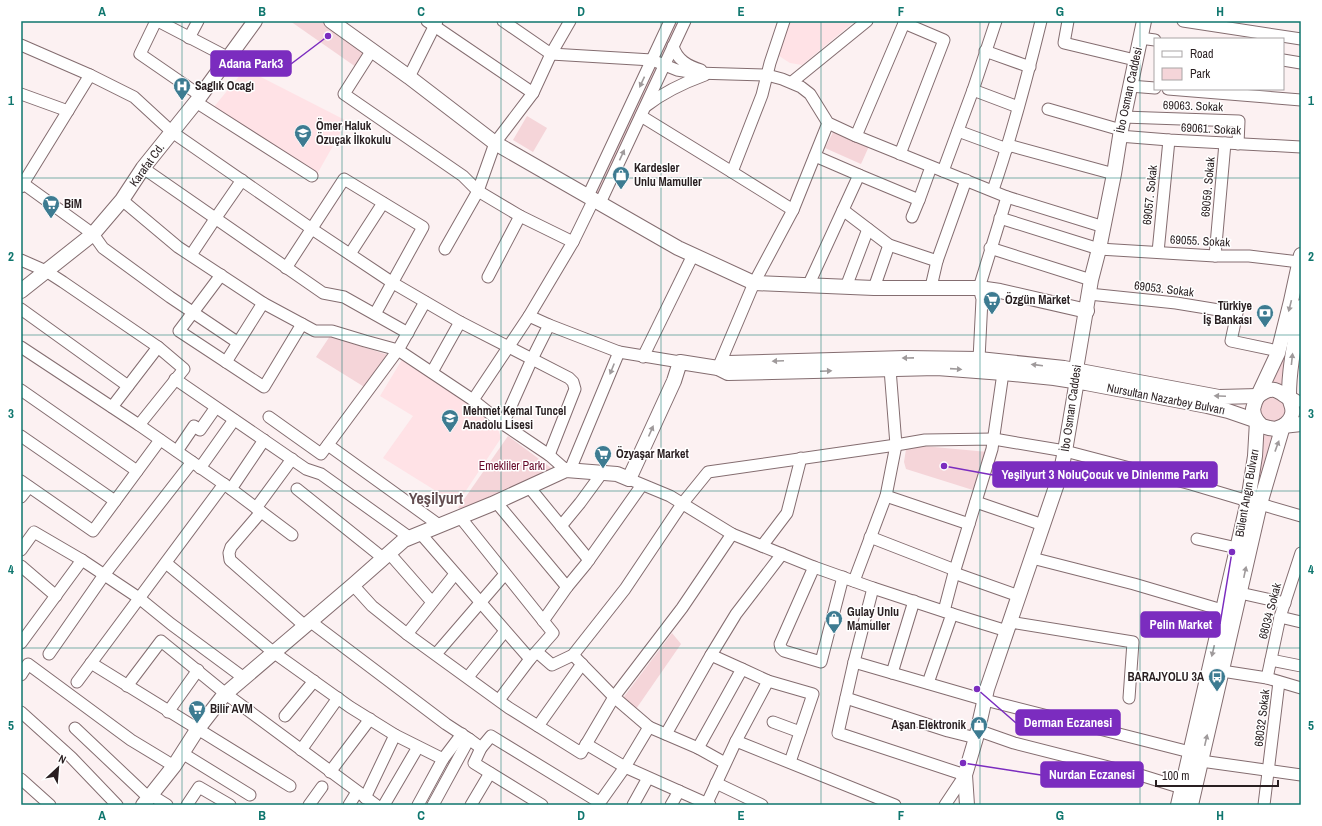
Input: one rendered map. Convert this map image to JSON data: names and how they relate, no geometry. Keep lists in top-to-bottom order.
{
  "streets": {
    "main road": [
      "İbo Osman Caddesi",
      "Karafat Cd.",
      "Nursultan Nazarbey Bulvarı",
      "Bülent Angın Bulvarı"
    ],
    "street": [
      "69063. Sokak",
      "69061. Sokak",
      "69059. Sokak",
      "69057. Sokak",
      "69055. Sokak",
      "69053. Sokak",
      "68034 Sokak",
      "68032 Sokak"
    ]
  },
  "crossings": [
    ["İbo Osman Caddesi", "69063. Sokak"],
    ["İbo Osman Caddesi", "69061. Sokak"],
    ["İbo Osman Caddesi", "69055. Sokak"],
    ["İbo Osman Caddesi", "69053. Sokak"],
    ["İbo Osman Caddesi", "Nursultan Nazarbey Bulvarı"],
    ["69063. Sokak", "69061. Sokak"],
    ["69061. Sokak", "69059. Sokak"],
    ["69061. Sokak", "69057. Sokak"],
    ["69059. Sokak", "69055. Sokak"],
    ["69057. Sokak", "69055. Sokak"],
    ["69055. Sokak", "Bülent Angın Bulvarı"],
    ["69053. Sokak", "Bülent Angın Bulvarı"],
    ["Nursultan Nazarbey Bulvarı", "Bülent Angın Bulvarı"]
  ],
  "districts": ["Yeşilyurt"],
  "parks": ["Emekliler Parkı"],
  "places": {
    "other": [
      "Adana Park3",
      "Yeşilyurt 3 NoluÇocuk ve Dinlenme Parkı",
      "Pelin Market",
      "Derman Eczanesi",
      "Nurdan Eczanesi"
    ],
    "hospital": ["Saglık Ocagı"],
    "school or university": ["Ömer Haluk Özuçak İlkokulu", "Mehmet Kemal Tuncel Anadolu Lisesi"],
    "shop": ["Kardesler Unlu Mamuller", "Gulay Unlu Mamuller", "Aşan Elektronik"],
    "supermarket": [
      "BiM",
      "Özgün Market",
      "Özyaşar Market",
      "Bilir AVM"
    ],
    "bank": ["Türkiye İş Bankası"],
    "bus stop": ["BARAJYOLU 3A"]
  },
  "legend": ["Road", "Park"],
  "scale_bar": "100 m",
  "north": "top right",
  "grid": {
    "columns": [
      "A",
      "B",
      "C",
      "D",
      "E",
      "F",
      "G",
      "H"
    ],
    "rows": [
      "1",
      "2",
      "3",
      "4",
      "5"
    ]
  }
}
